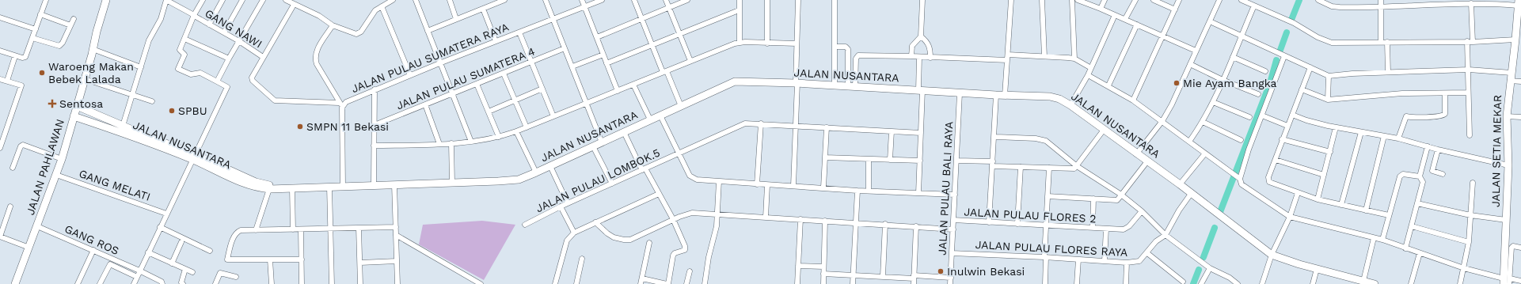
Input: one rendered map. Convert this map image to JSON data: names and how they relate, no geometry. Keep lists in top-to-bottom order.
{
  "streets": {
    "street": [
      "GANG NAWI",
      "JALAN PULAU SUMATERA RAYA",
      "JALAN NUSANTARA",
      "JALAN PULAU SUMATERA 4",
      "JALAN SETIA MEKAR",
      "JALAN PAHLAWAN",
      "JALAN PULAU LOMBOK.5",
      "GANG MELATI",
      "JALAN PULAU BALI RAYA",
      "JALAN PULAU FLORES 2",
      "GANG ROS",
      "JALAN PULAU FLORES RAYA"
    ]
  },
  "crossings": [
    ["JALAN PULAU SUMATERA RAYA", "JALAN NUSANTARA"],
    ["JALAN NUSANTARA", "JALAN PAHLAWAN"],
    ["JALAN NUSANTARA", "JALAN PULAU BALI RAYA"],
    ["JALAN NUSANTARA", "JALAN PULAU FLORES RAYA"],
    ["JALAN PAHLAWAN", "GANG MELATI"],
    ["JALAN PAHLAWAN", "GANG ROS"],
    ["JALAN PULAU BALI RAYA", "JALAN PULAU FLORES 2"],
    ["JALAN PULAU BALI RAYA", "JALAN PULAU FLORES RAYA"],
    ["JALAN PULAU FLORES 2", "JALAN PULAU FLORES RAYA"]
  ],
  "places": {
    "other": [
      "Waroeng Makan Bebek Lalada",
      "Mie Ayam Bangka",
      "SPBU",
      "SMPN 11 Bekasi",
      "Inulwin Bekasi"
    ],
    "health": ["Sentosa"]
  }
}
